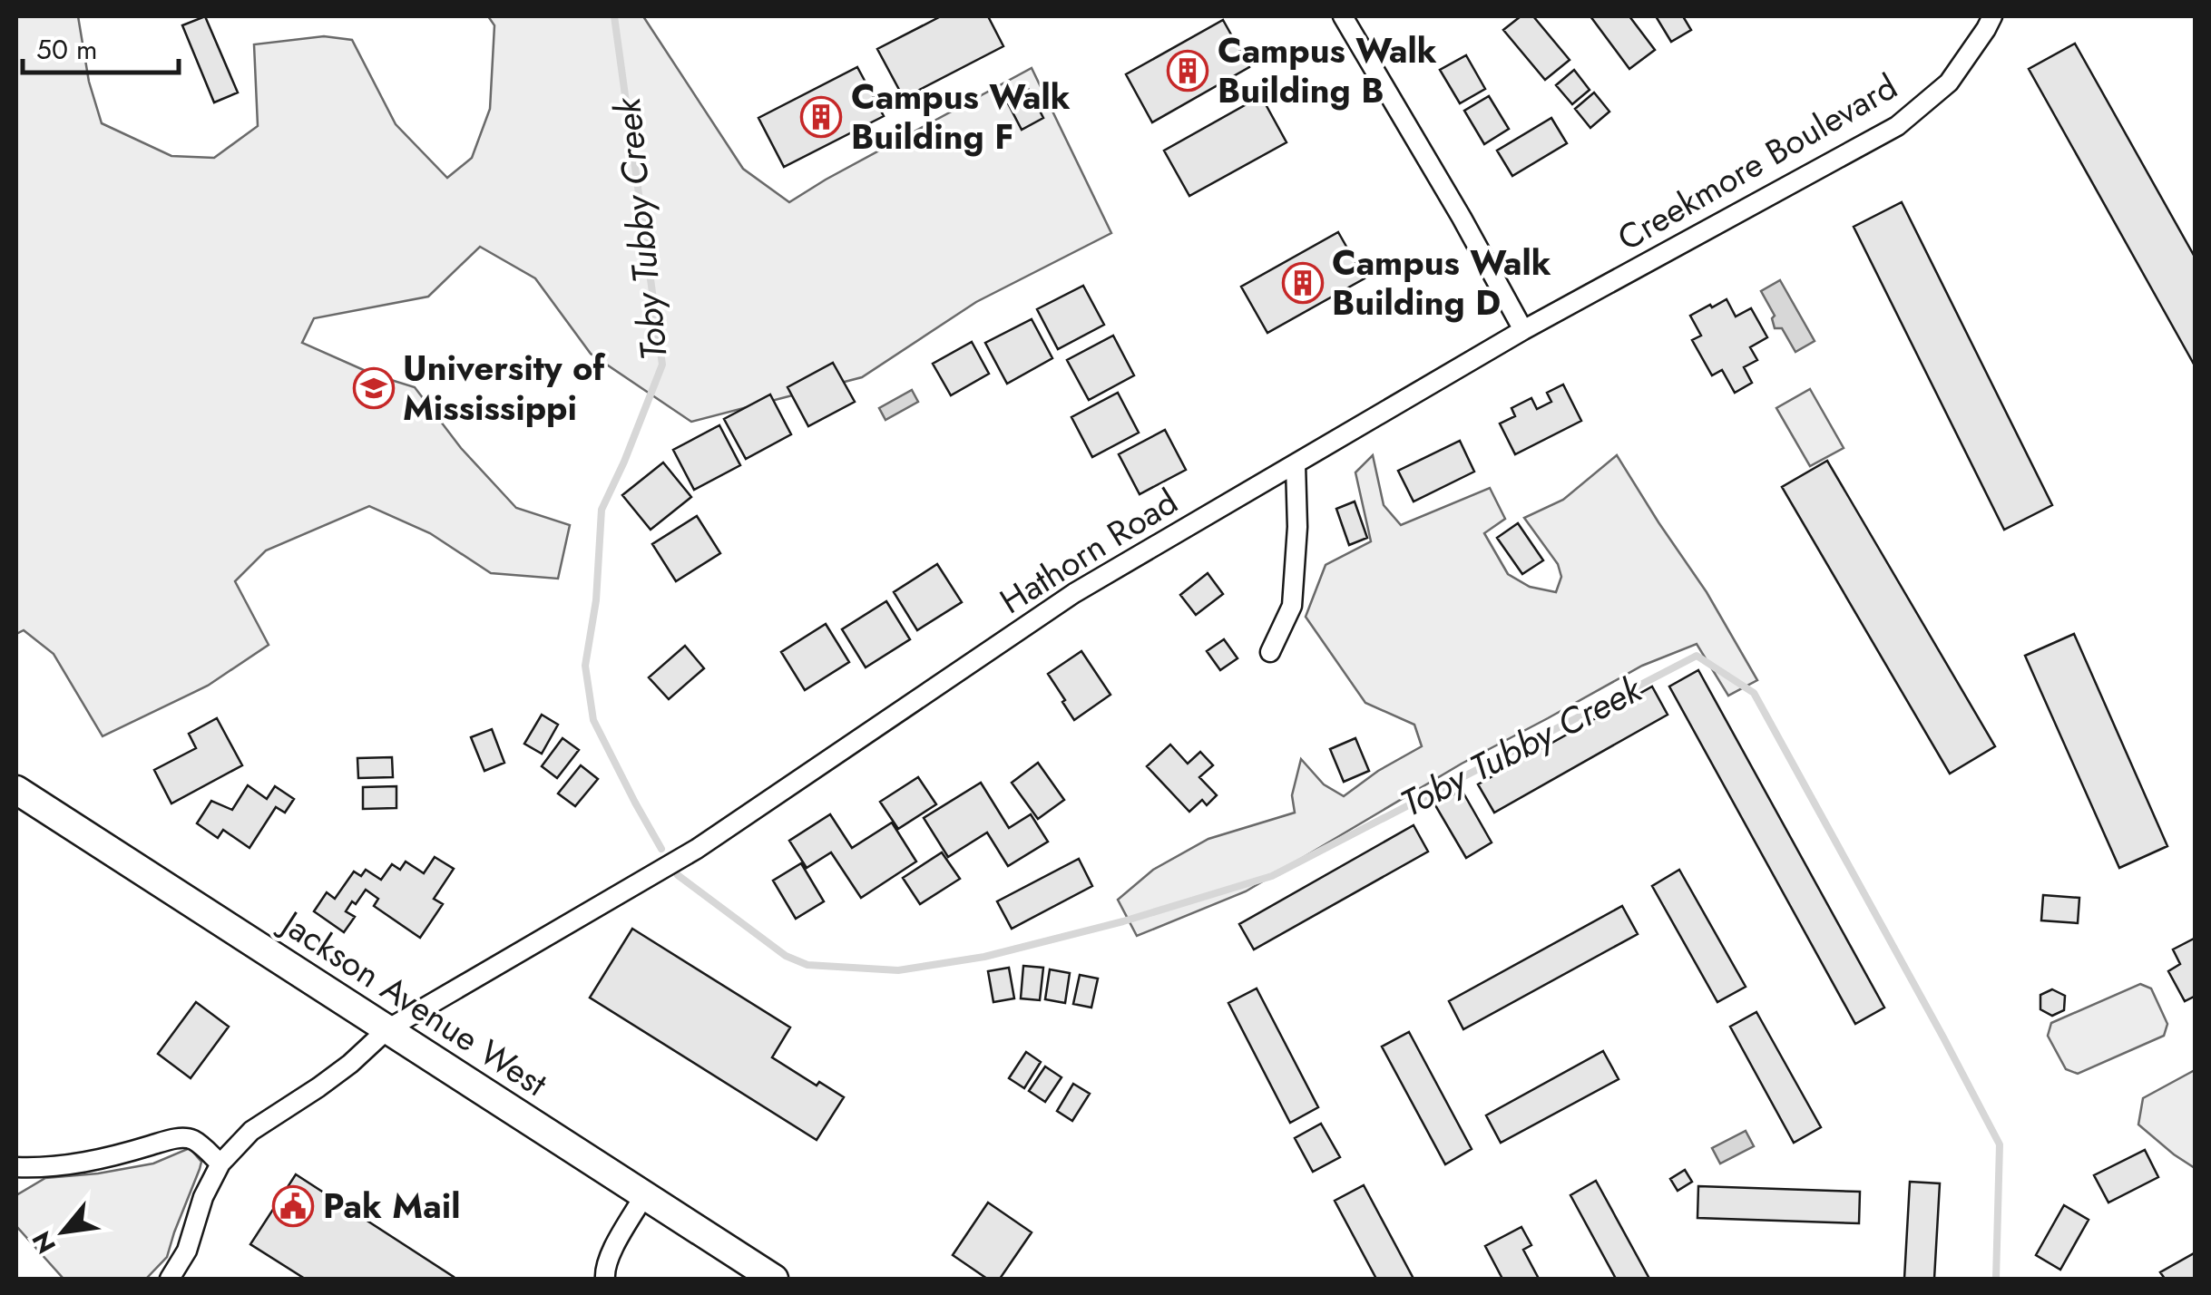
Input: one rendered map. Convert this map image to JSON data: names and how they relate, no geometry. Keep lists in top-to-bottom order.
{
  "streets": {
    "main road": ["Jackson Avenue West"],
    "street": ["Creekmore Boulevard", "Hathorn Road"]
  },
  "crossings": [
    ["Creekmore Boulevard", "Hathorn Road"],
    ["Hathorn Road", "Jackson Avenue West"]
  ],
  "water": ["Toby Tubby Creek"],
  "places": {
    "building": ["Campus Walk Building B", "Campus Walk Building F", "Campus Walk Building D"],
    "school or university": ["University of Mississippi"],
    "public building": ["Pak Mail"]
  },
  "scale_bar": "50 m",
  "north": "bottom left"
}
